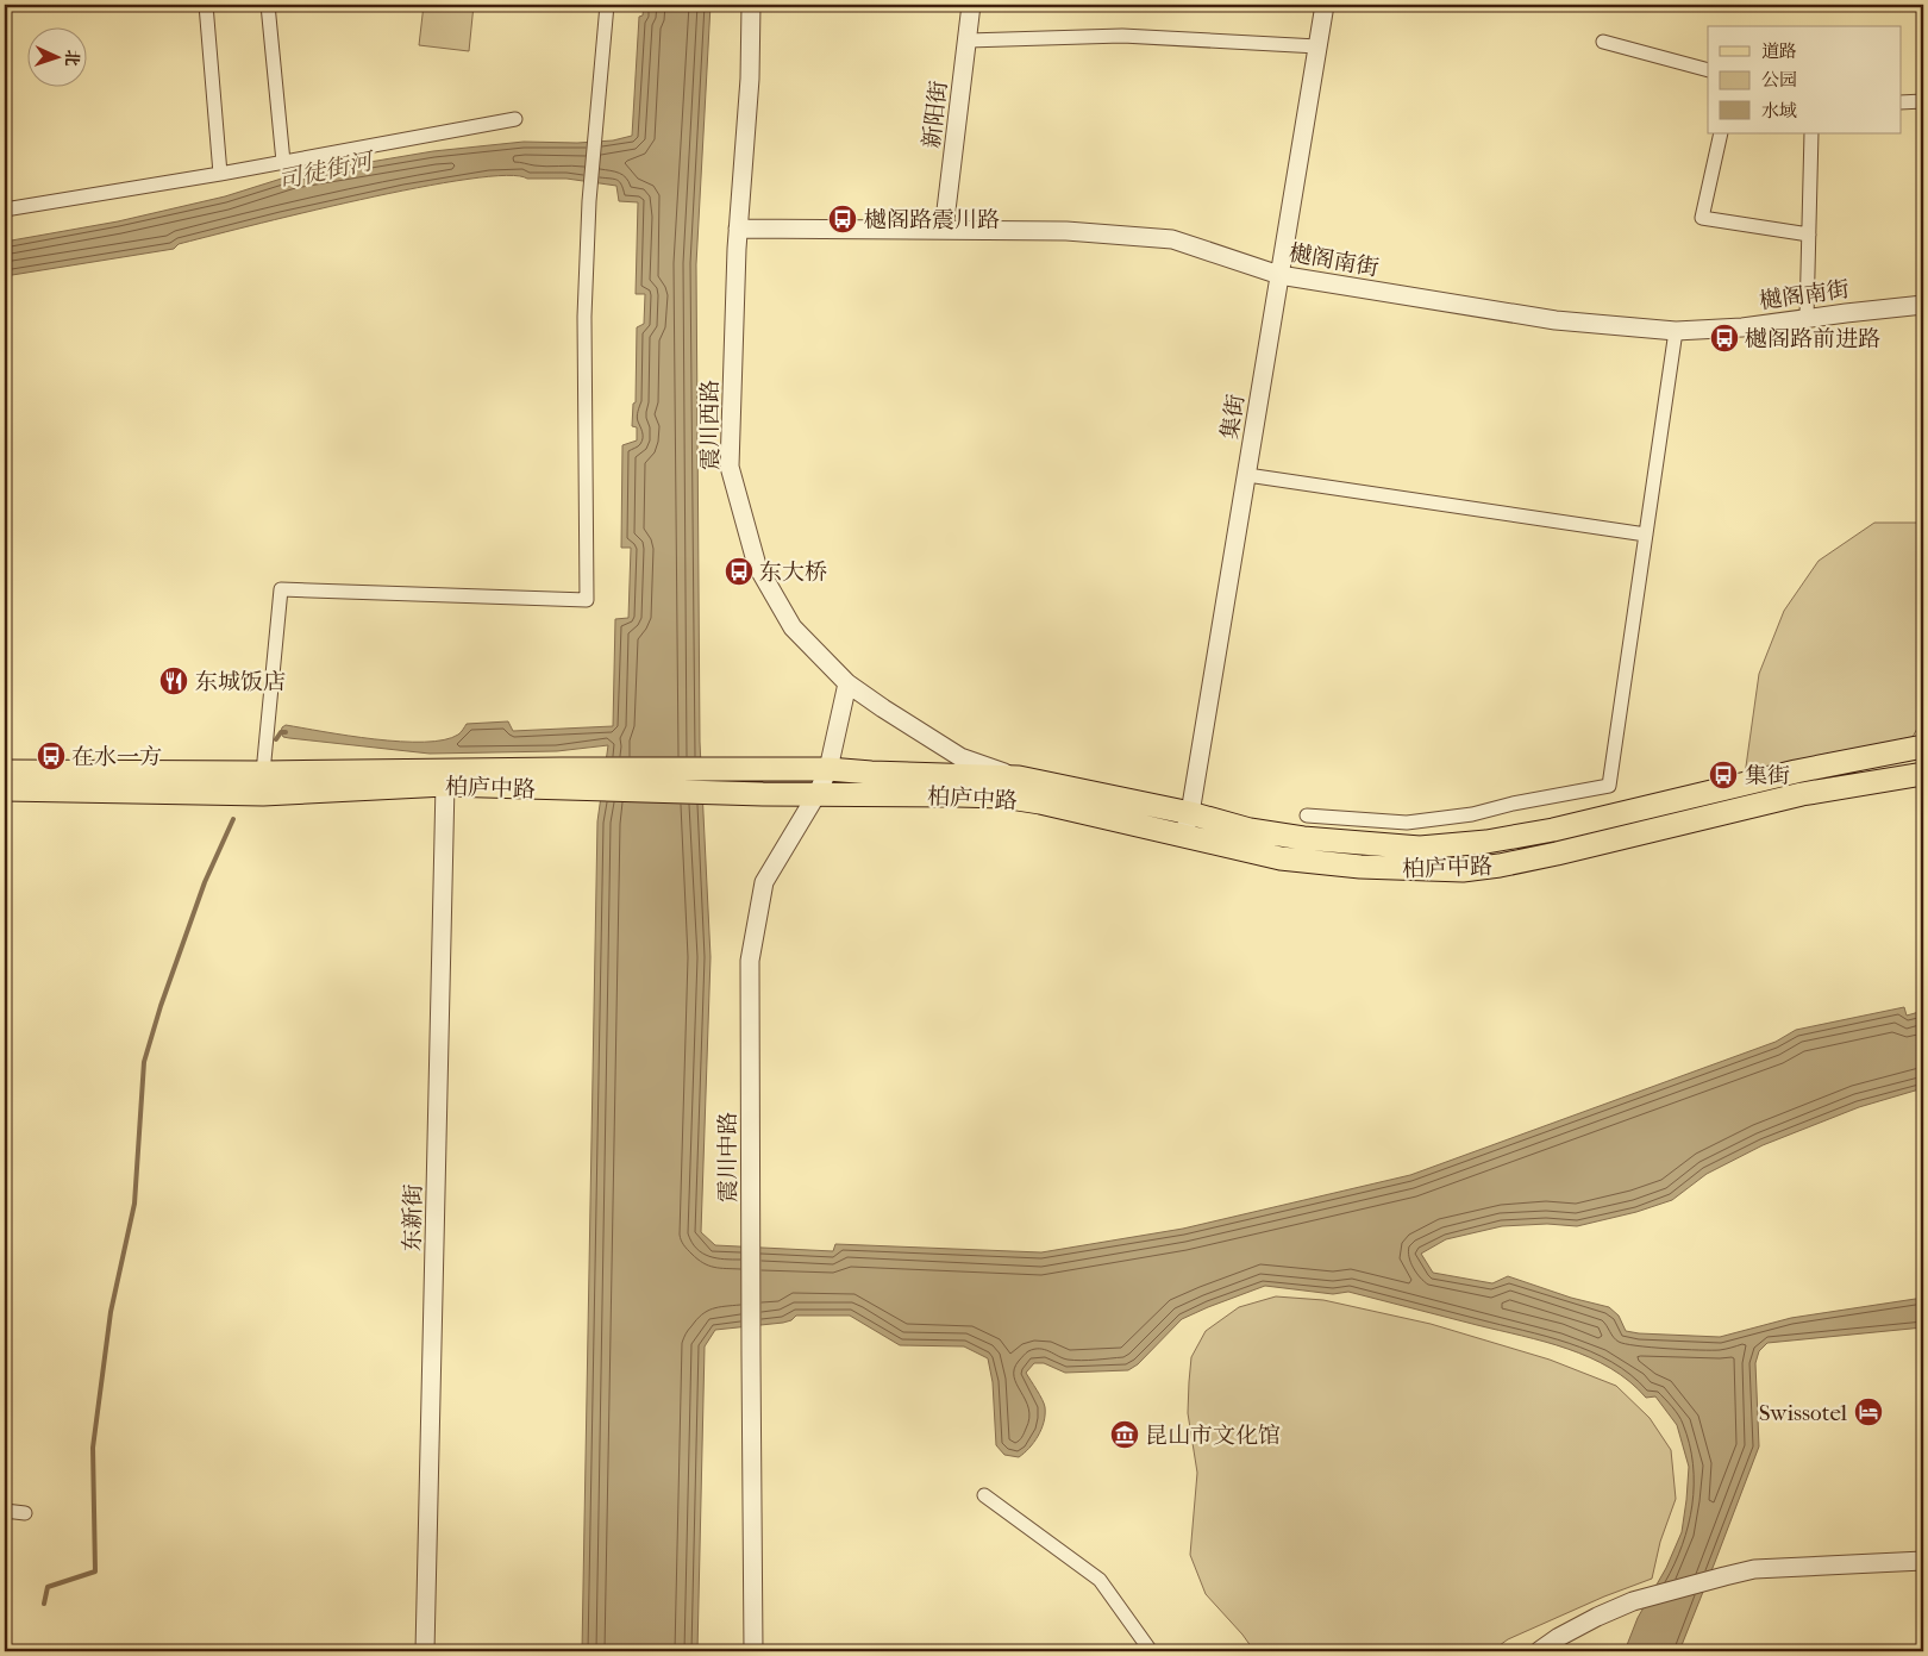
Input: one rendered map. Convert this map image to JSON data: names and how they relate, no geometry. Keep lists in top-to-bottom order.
{
  "streets": {
    "main road": ["柏庐中路"],
    "street": [
      "新阳街",
      "樾阁南街",
      "集街",
      "震川西路",
      "震川中路",
      "东新街"
    ]
  },
  "crossings": [
    ["新阳街", "樾阁南街"],
    ["樾阁南街", "集街"],
    ["樾阁南街", "震川西路"],
    ["集街", "柏庐中路"],
    ["震川西路", "柏庐中路"],
    ["震川西路", "震川中路"],
    ["柏庐中路", "震川中路"],
    ["柏庐中路", "东新街"]
  ],
  "water": ["司徒街河"],
  "places": {
    "bus stop": [
      "樾阁路震川路",
      "樾阁路前进路",
      "东大桥",
      "在水一方",
      "集街"
    ],
    "restaurant": ["东城饭店"],
    "hotel": ["Swissotel"],
    "museum": ["昆山市文化馆"]
  },
  "legend": ["道路", "公园", "水域"],
  "north": "right"
}
